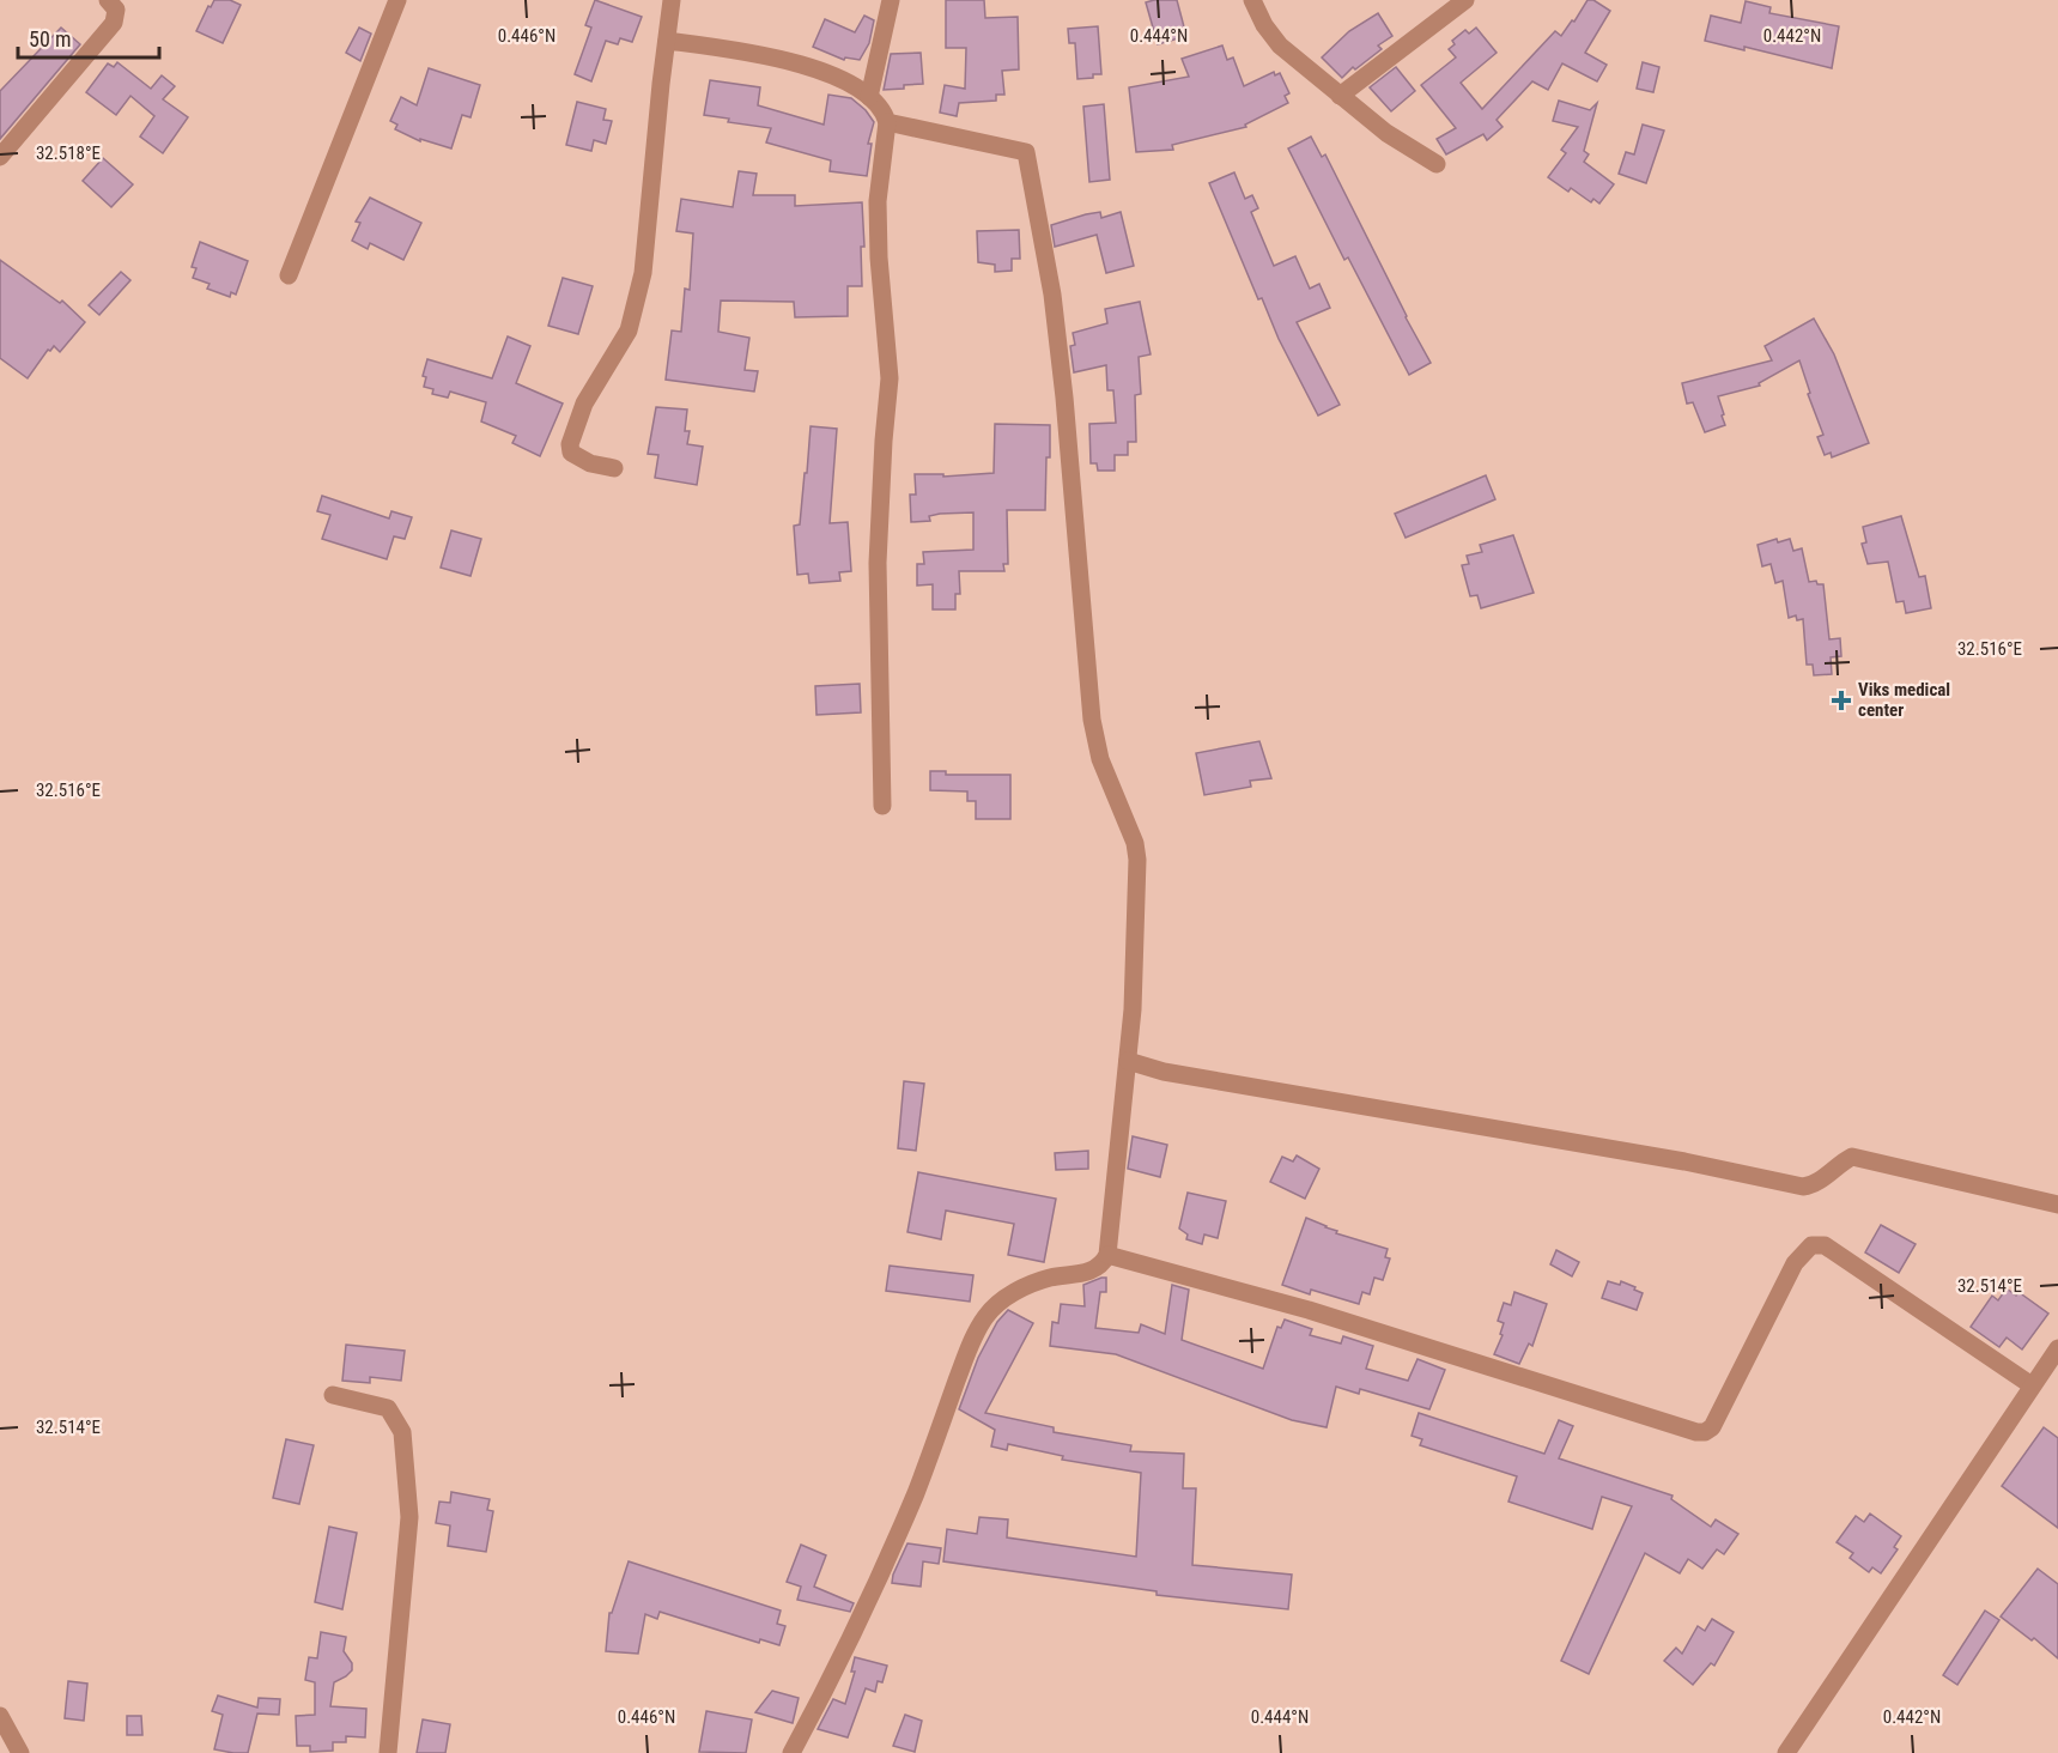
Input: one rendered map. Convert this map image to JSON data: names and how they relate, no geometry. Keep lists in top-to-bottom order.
{
  "places": {
    "health": ["Viks medical center"]
  },
  "scale_bar": "50 m",
  "coordinates": [
    "0.446°N",
    "0.444°N",
    "0.442°N",
    "32.518°E",
    "32.516°E",
    "32.514°E"
  ]
}
